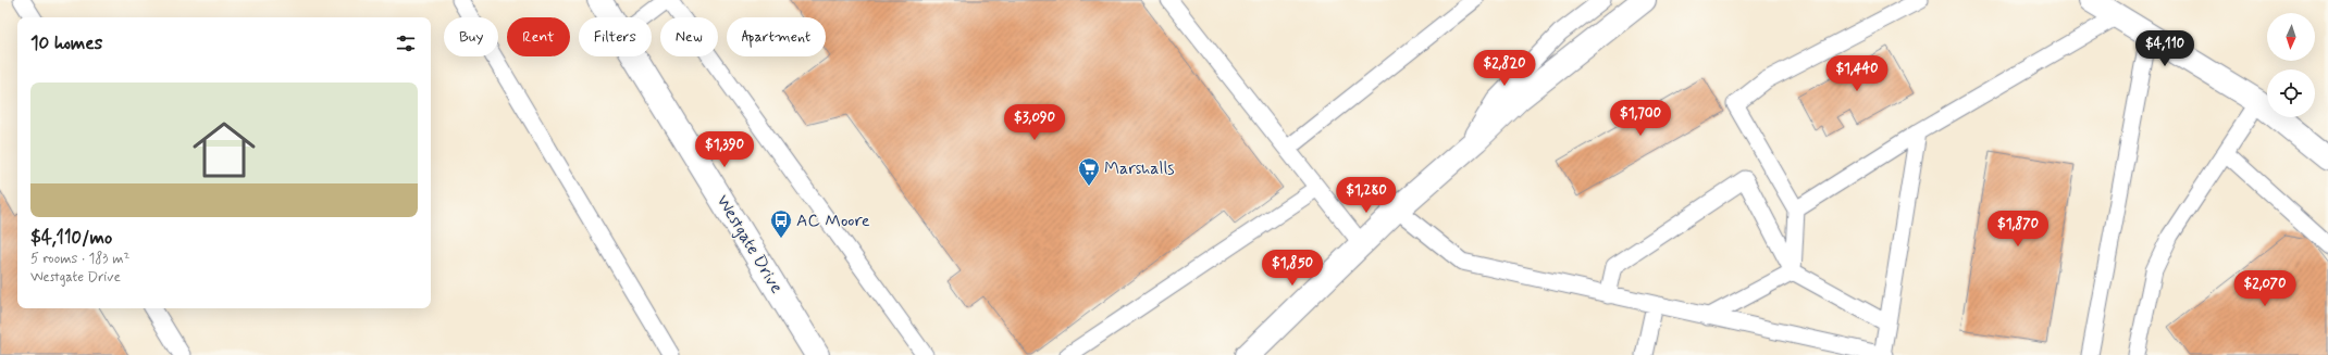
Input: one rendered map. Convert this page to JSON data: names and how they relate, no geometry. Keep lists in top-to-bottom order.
{
  "streets": {
    "street": ["Westgate Drive"]
  },
  "places": {
    "supermarket": ["Marshalls"],
    "bus stop": ["AC Moore"]
  },
  "north": "bottom",
  "page": {
    "chip": [
      "Buy",
      "Rent",
      "Filters",
      "New",
      "Apartment"
    ],
    "heading": "10 homes",
    "price": [
      "$4,110",
      "$2,820",
      "$1,440",
      "$1,700",
      "$3,090",
      "$1,390",
      "$1,280",
      "$1,870",
      "$1,850",
      "$2,070"
    ],
    "list": [
      {
        "name": "$4,110/mo",
        "note": "5 rooms · 183 m² · Westgate Drive"
      }
    ]
  }
}
